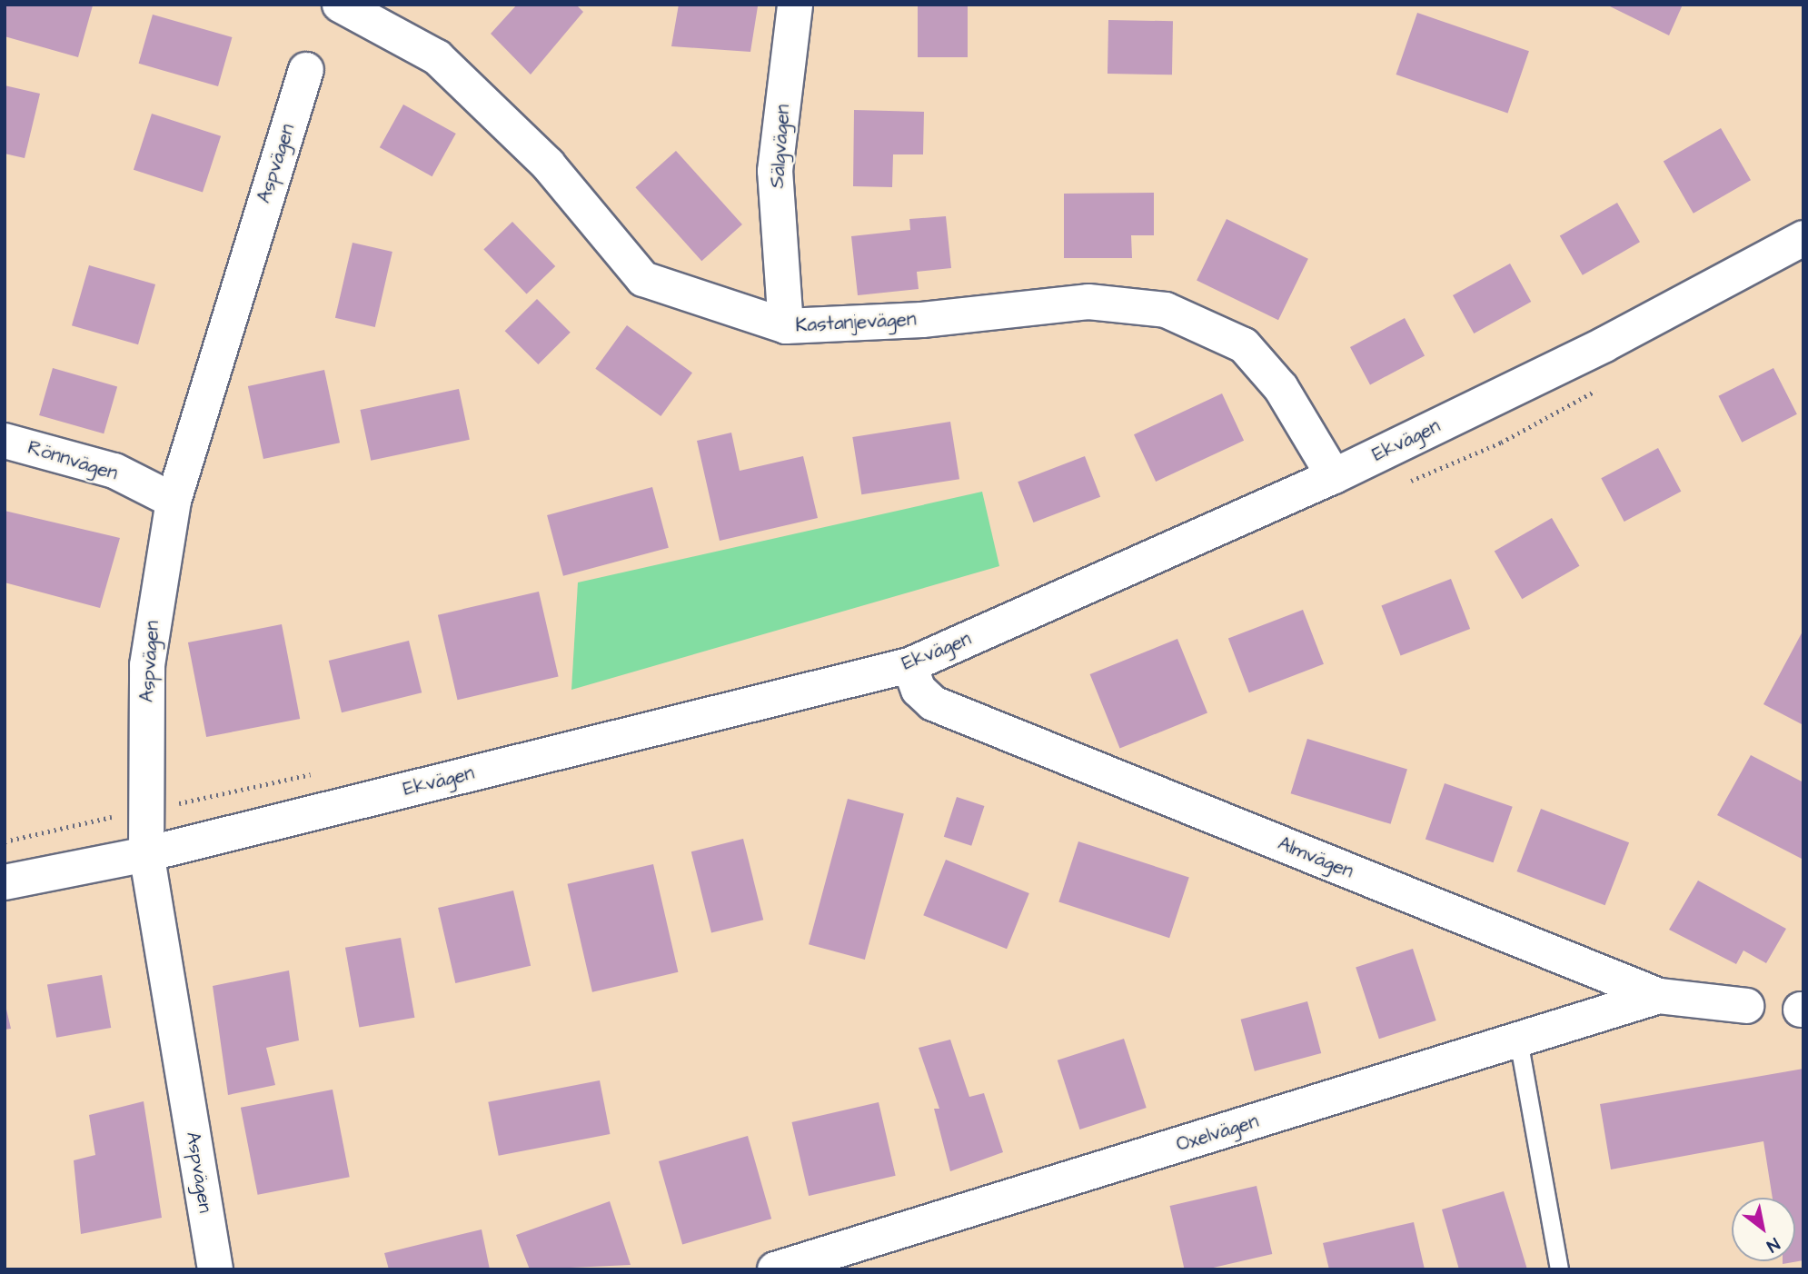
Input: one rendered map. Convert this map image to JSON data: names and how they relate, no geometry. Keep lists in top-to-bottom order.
{
  "streets": {
    "street": [
      "Sälgvägen",
      "Aspvägen",
      "Kastanjevägen",
      "Ekvägen",
      "Rönnvägen",
      "Almvägen",
      "Oxelvägen"
    ]
  },
  "crossings": [
    ["Sälgvägen", "Kastanjevägen"],
    ["Aspvägen", "Ekvägen"],
    ["Aspvägen", "Rönnvägen"],
    ["Kastanjevägen", "Ekvägen"],
    ["Ekvägen", "Almvägen"],
    ["Almvägen", "Oxelvägen"]
  ],
  "north": "bottom right"
}
